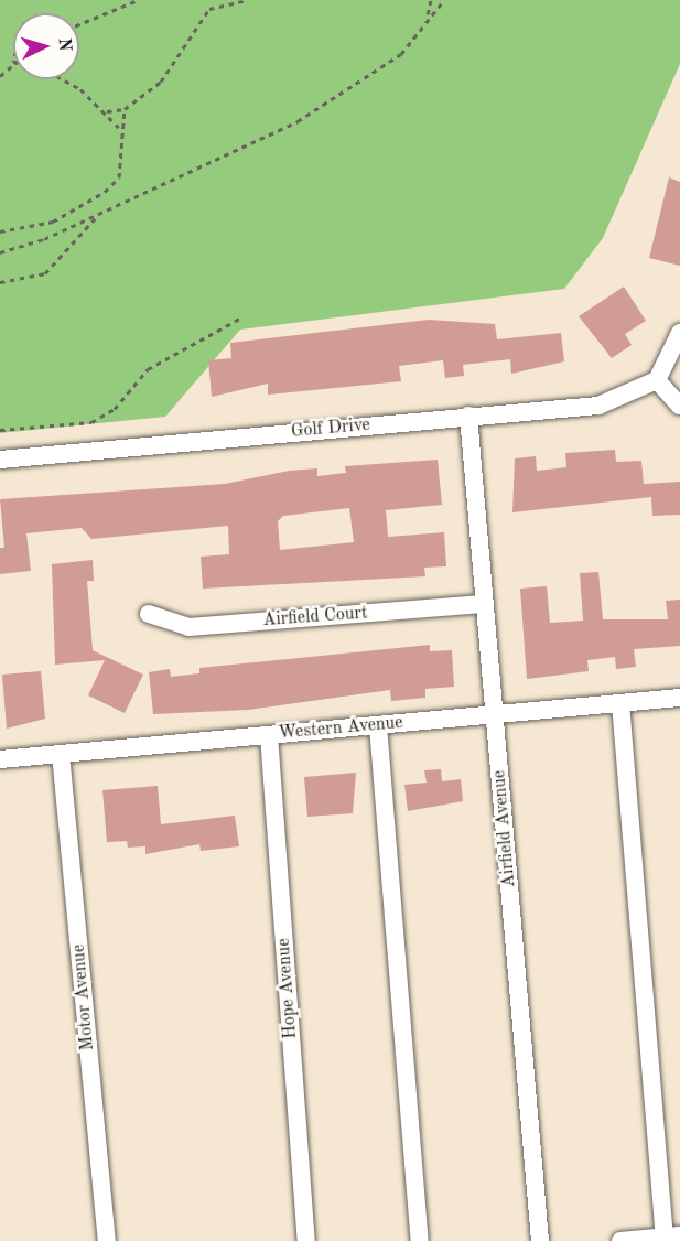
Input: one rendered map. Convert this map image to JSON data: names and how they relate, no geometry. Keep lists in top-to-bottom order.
{
  "streets": {
    "street": [
      "Golf Drive",
      "Airfield Court",
      "Western Avenue",
      "Airfield Avenue",
      "Hope Avenue",
      "Motor Avenue"
    ]
  },
  "crossings": [
    ["Golf Drive", "Airfield Avenue"],
    ["Airfield Court", "Airfield Avenue"],
    ["Western Avenue", "Airfield Avenue"],
    ["Western Avenue", "Hope Avenue"],
    ["Western Avenue", "Motor Avenue"]
  ],
  "north": "right"
}
